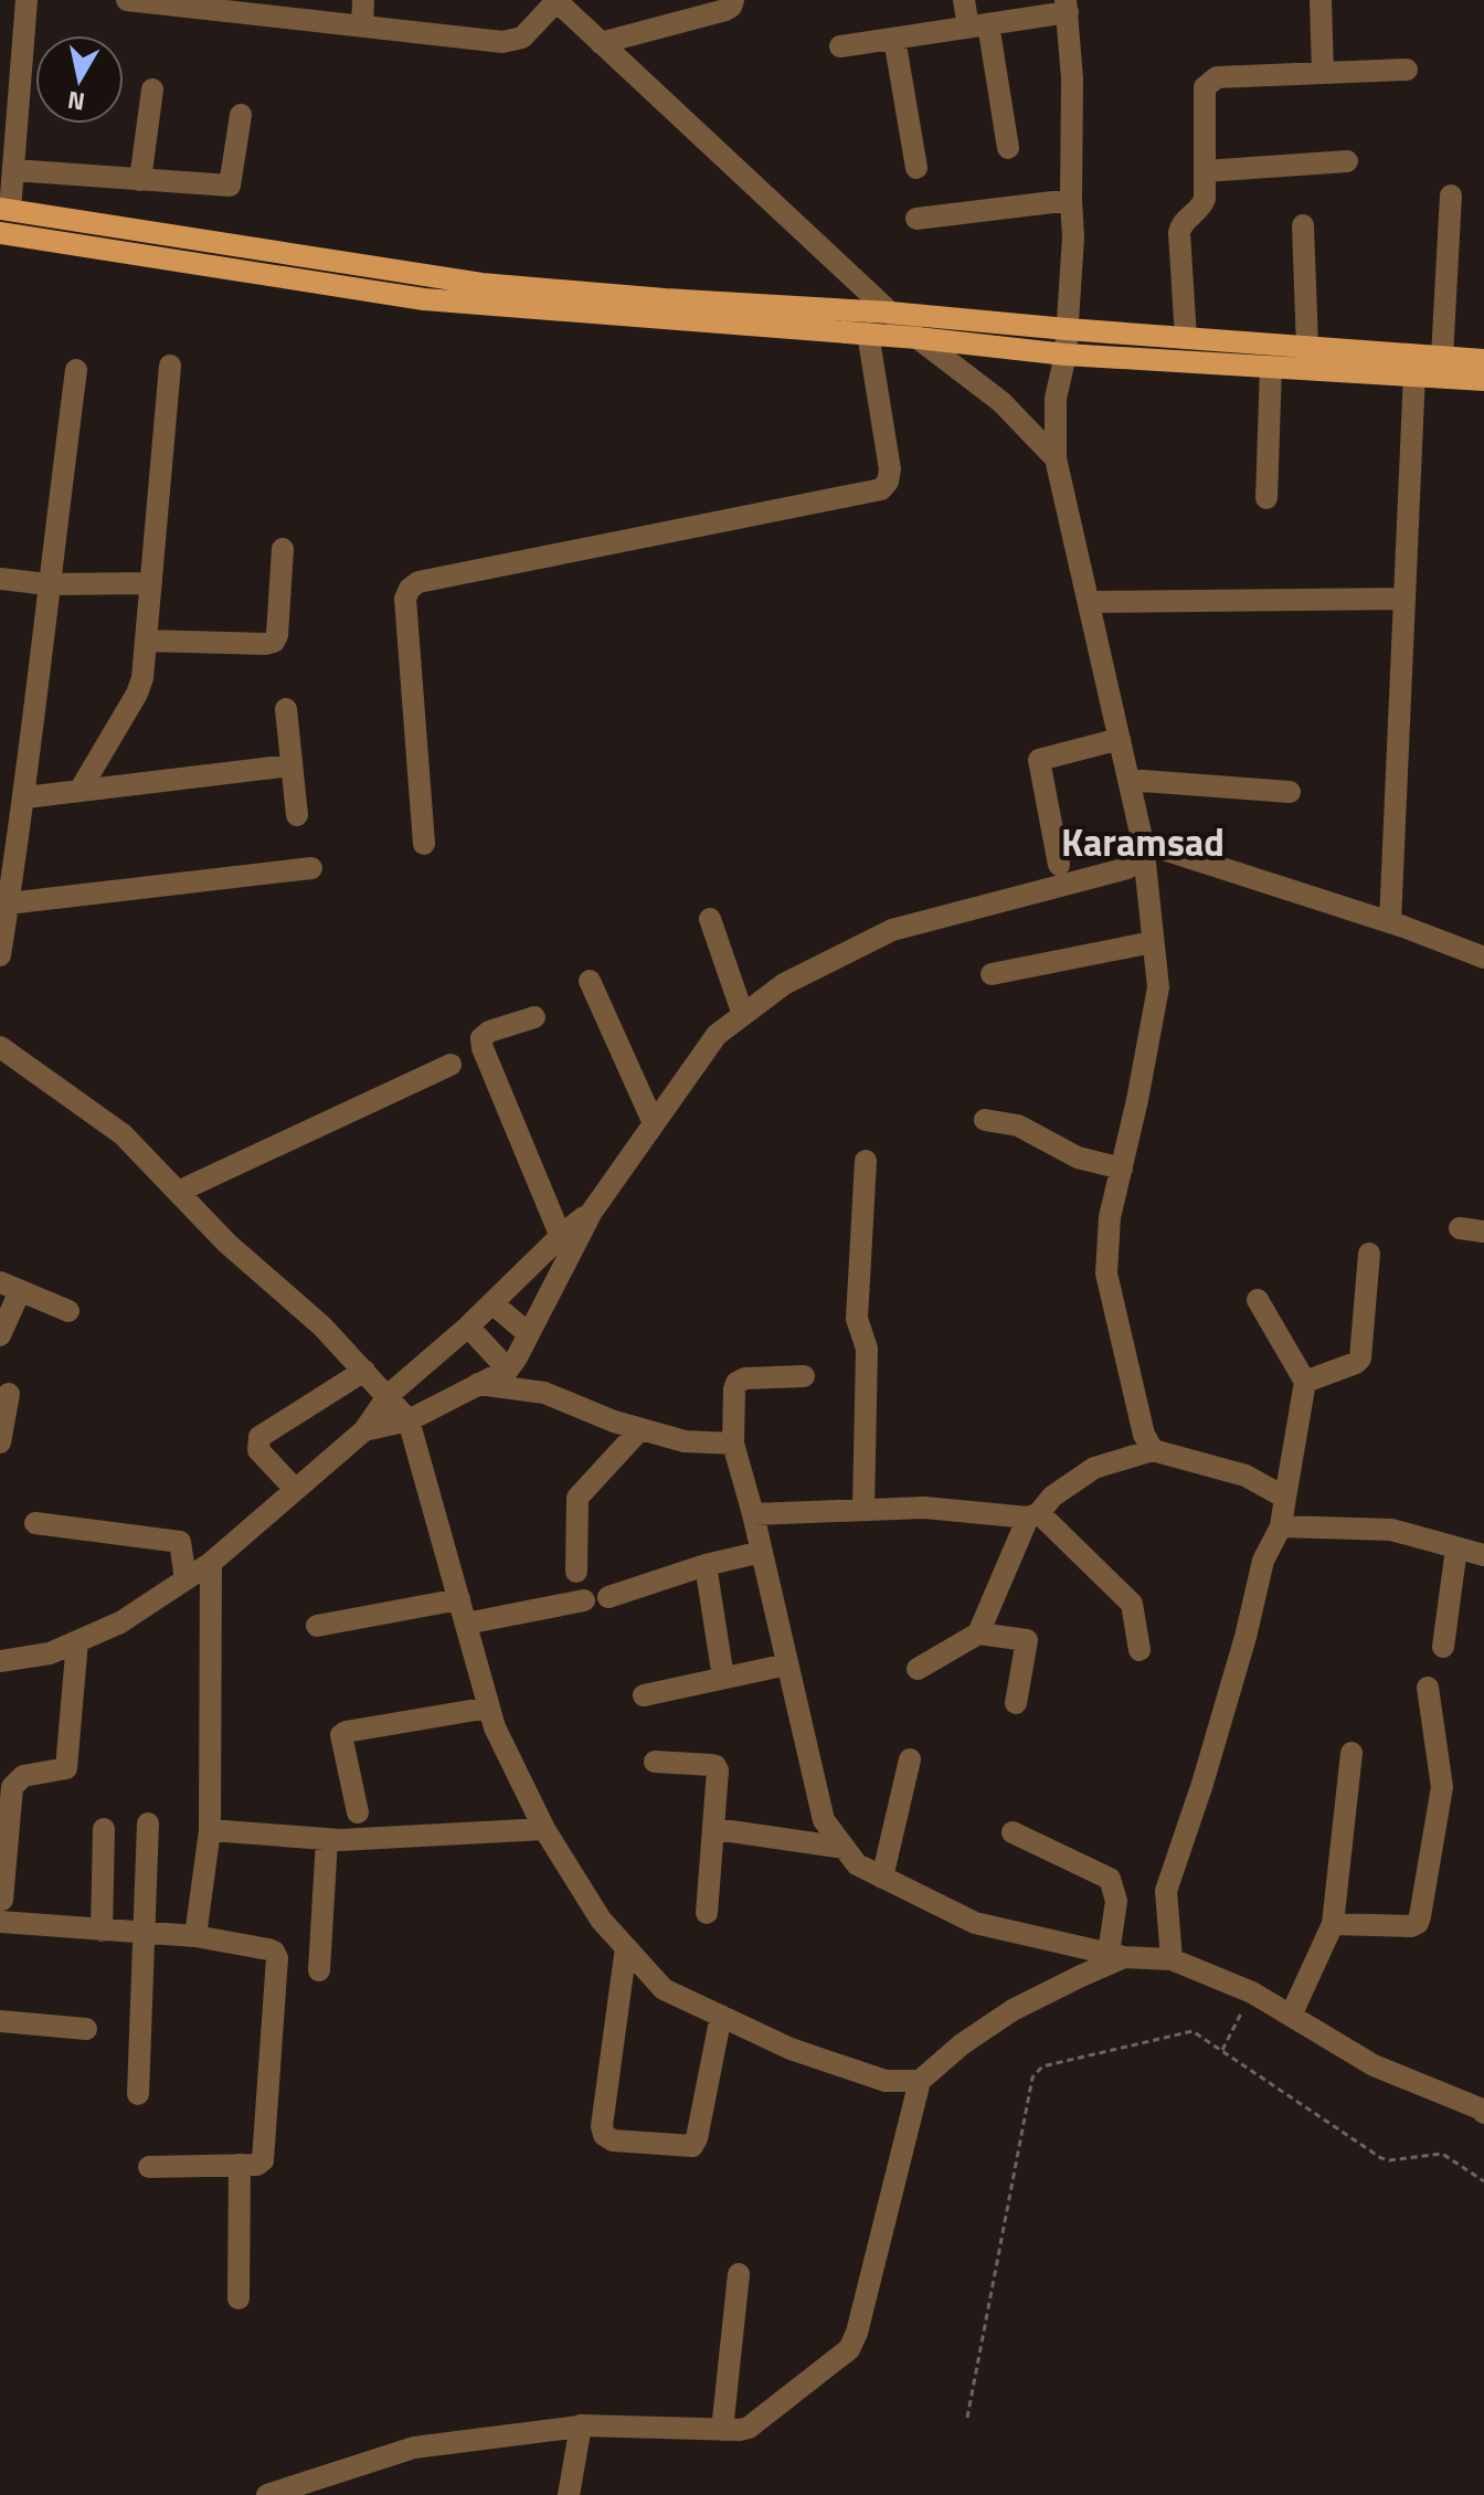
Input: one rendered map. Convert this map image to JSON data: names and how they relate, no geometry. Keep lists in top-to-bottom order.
{
  "districts": ["Karamsad"],
  "north": "bottom"
}
